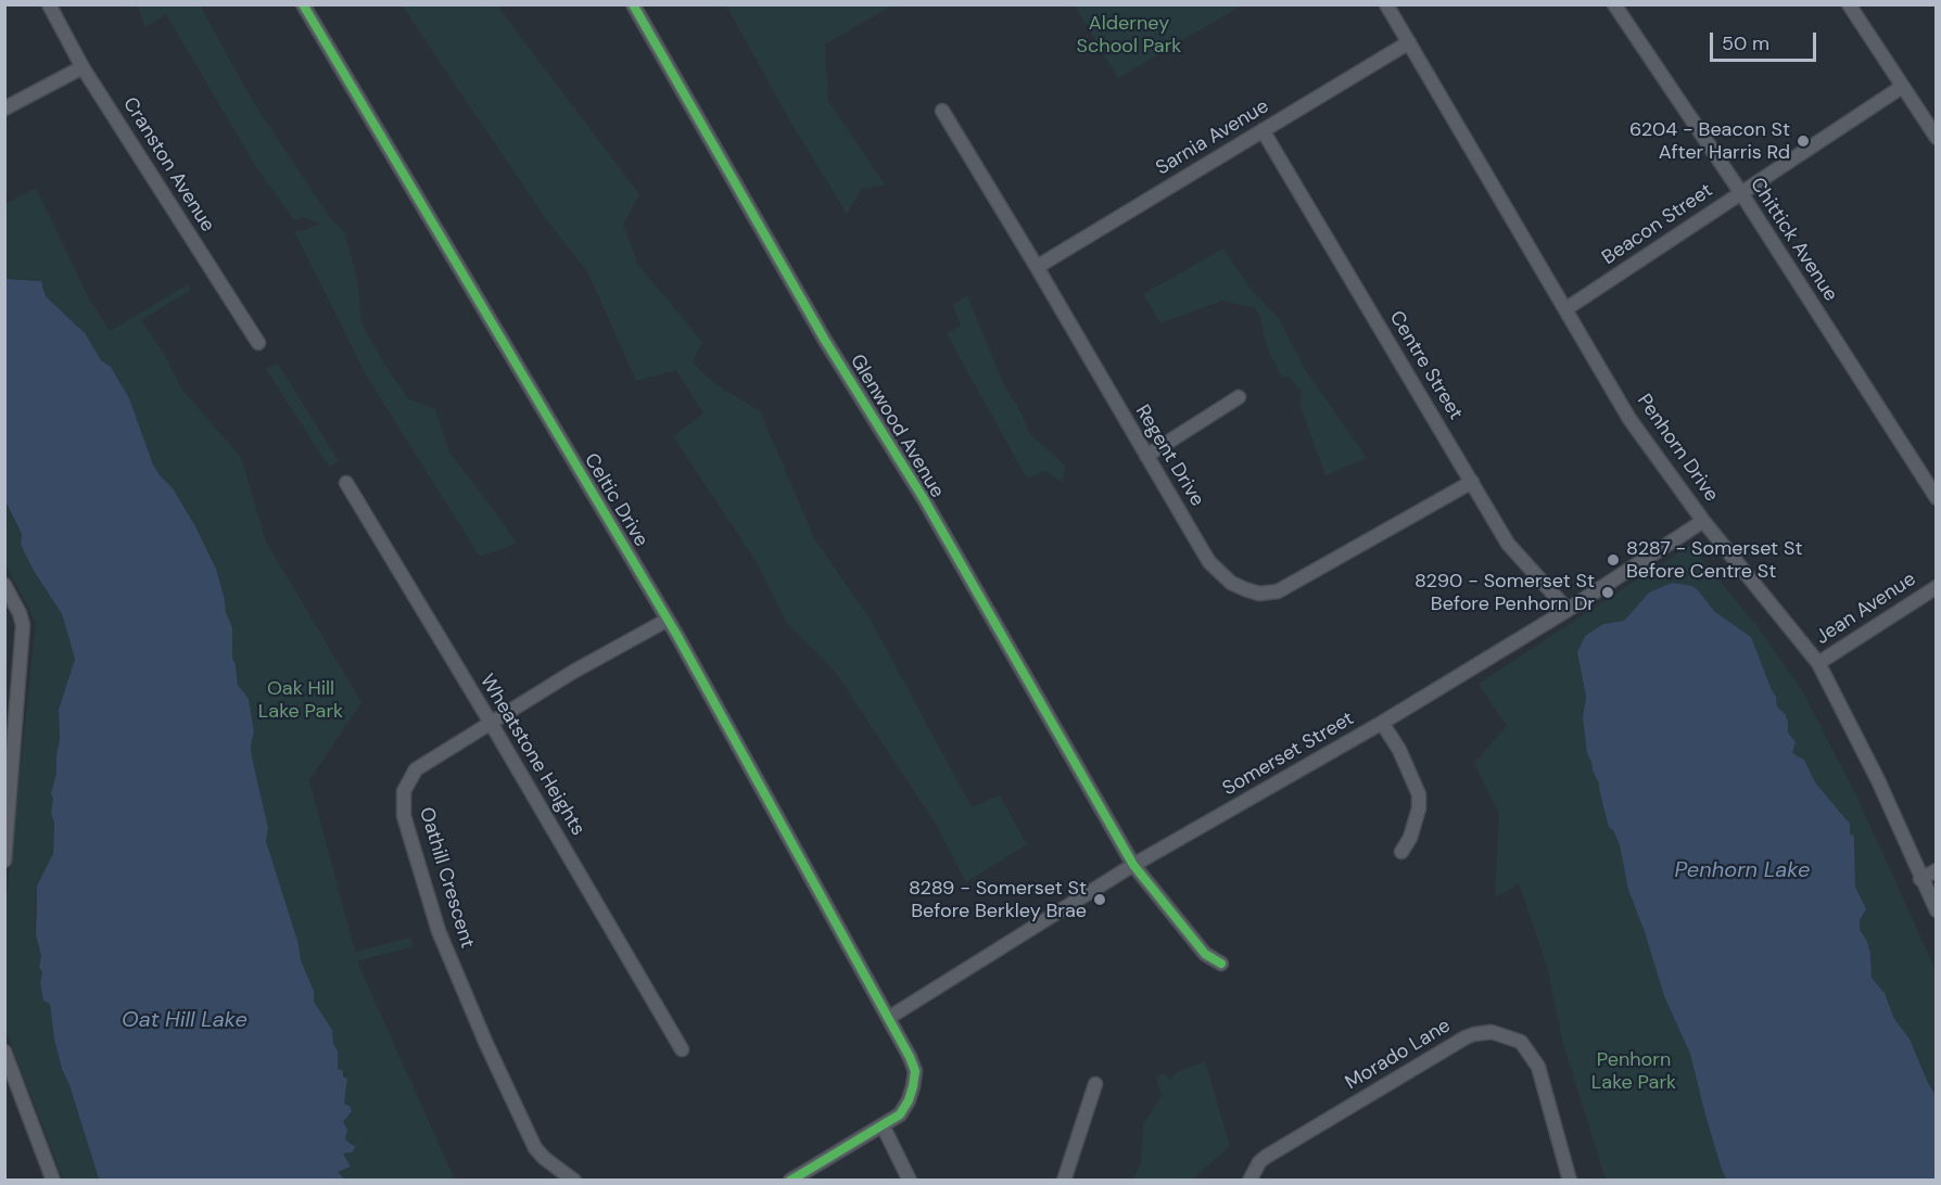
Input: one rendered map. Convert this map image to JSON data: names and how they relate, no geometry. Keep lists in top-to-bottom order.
{
  "streets": {
    "street": [
      "Sarnia Avenue",
      "Cranston Avenue",
      "Beacon Street",
      "Chittick Avenue",
      "Centre Street",
      "Glenwood Avenue",
      "Penhorn Drive",
      "Regent Drive",
      "Celtic Drive",
      "Jean Avenue",
      "Somerset Street",
      "Wheatstone Heights",
      "Oathill Crescent",
      "Morado Lane"
    ]
  },
  "crossings": [
    ["Sarnia Avenue", "Centre Street"],
    ["Sarnia Avenue", "Penhorn Drive"],
    ["Sarnia Avenue", "Regent Drive"],
    ["Beacon Street", "Chittick Avenue"],
    ["Beacon Street", "Penhorn Drive"],
    ["Centre Street", "Regent Drive"],
    ["Centre Street", "Somerset Street"],
    ["Glenwood Avenue", "Somerset Street"],
    ["Penhorn Drive", "Jean Avenue"],
    ["Penhorn Drive", "Somerset Street"],
    ["Celtic Drive", "Somerset Street"],
    ["Celtic Drive", "Oathill Crescent"],
    ["Wheatstone Heights", "Oathill Crescent"]
  ],
  "water": ["Penhorn Lake", "Oat Hill Lake"],
  "parks": ["Alderney School Park", "Oak Hill Lake Park", "Penhorn Lake Park"],
  "places": [
    "6204 - Beacon St After Harris Rd",
    "8287 - Somerset St Before Centre St",
    "8290 - Somerset St Before Penhorn Dr",
    "8289 - Somerset St Before Berkley Brae"
  ],
  "scale_bar": "50 m"
}
